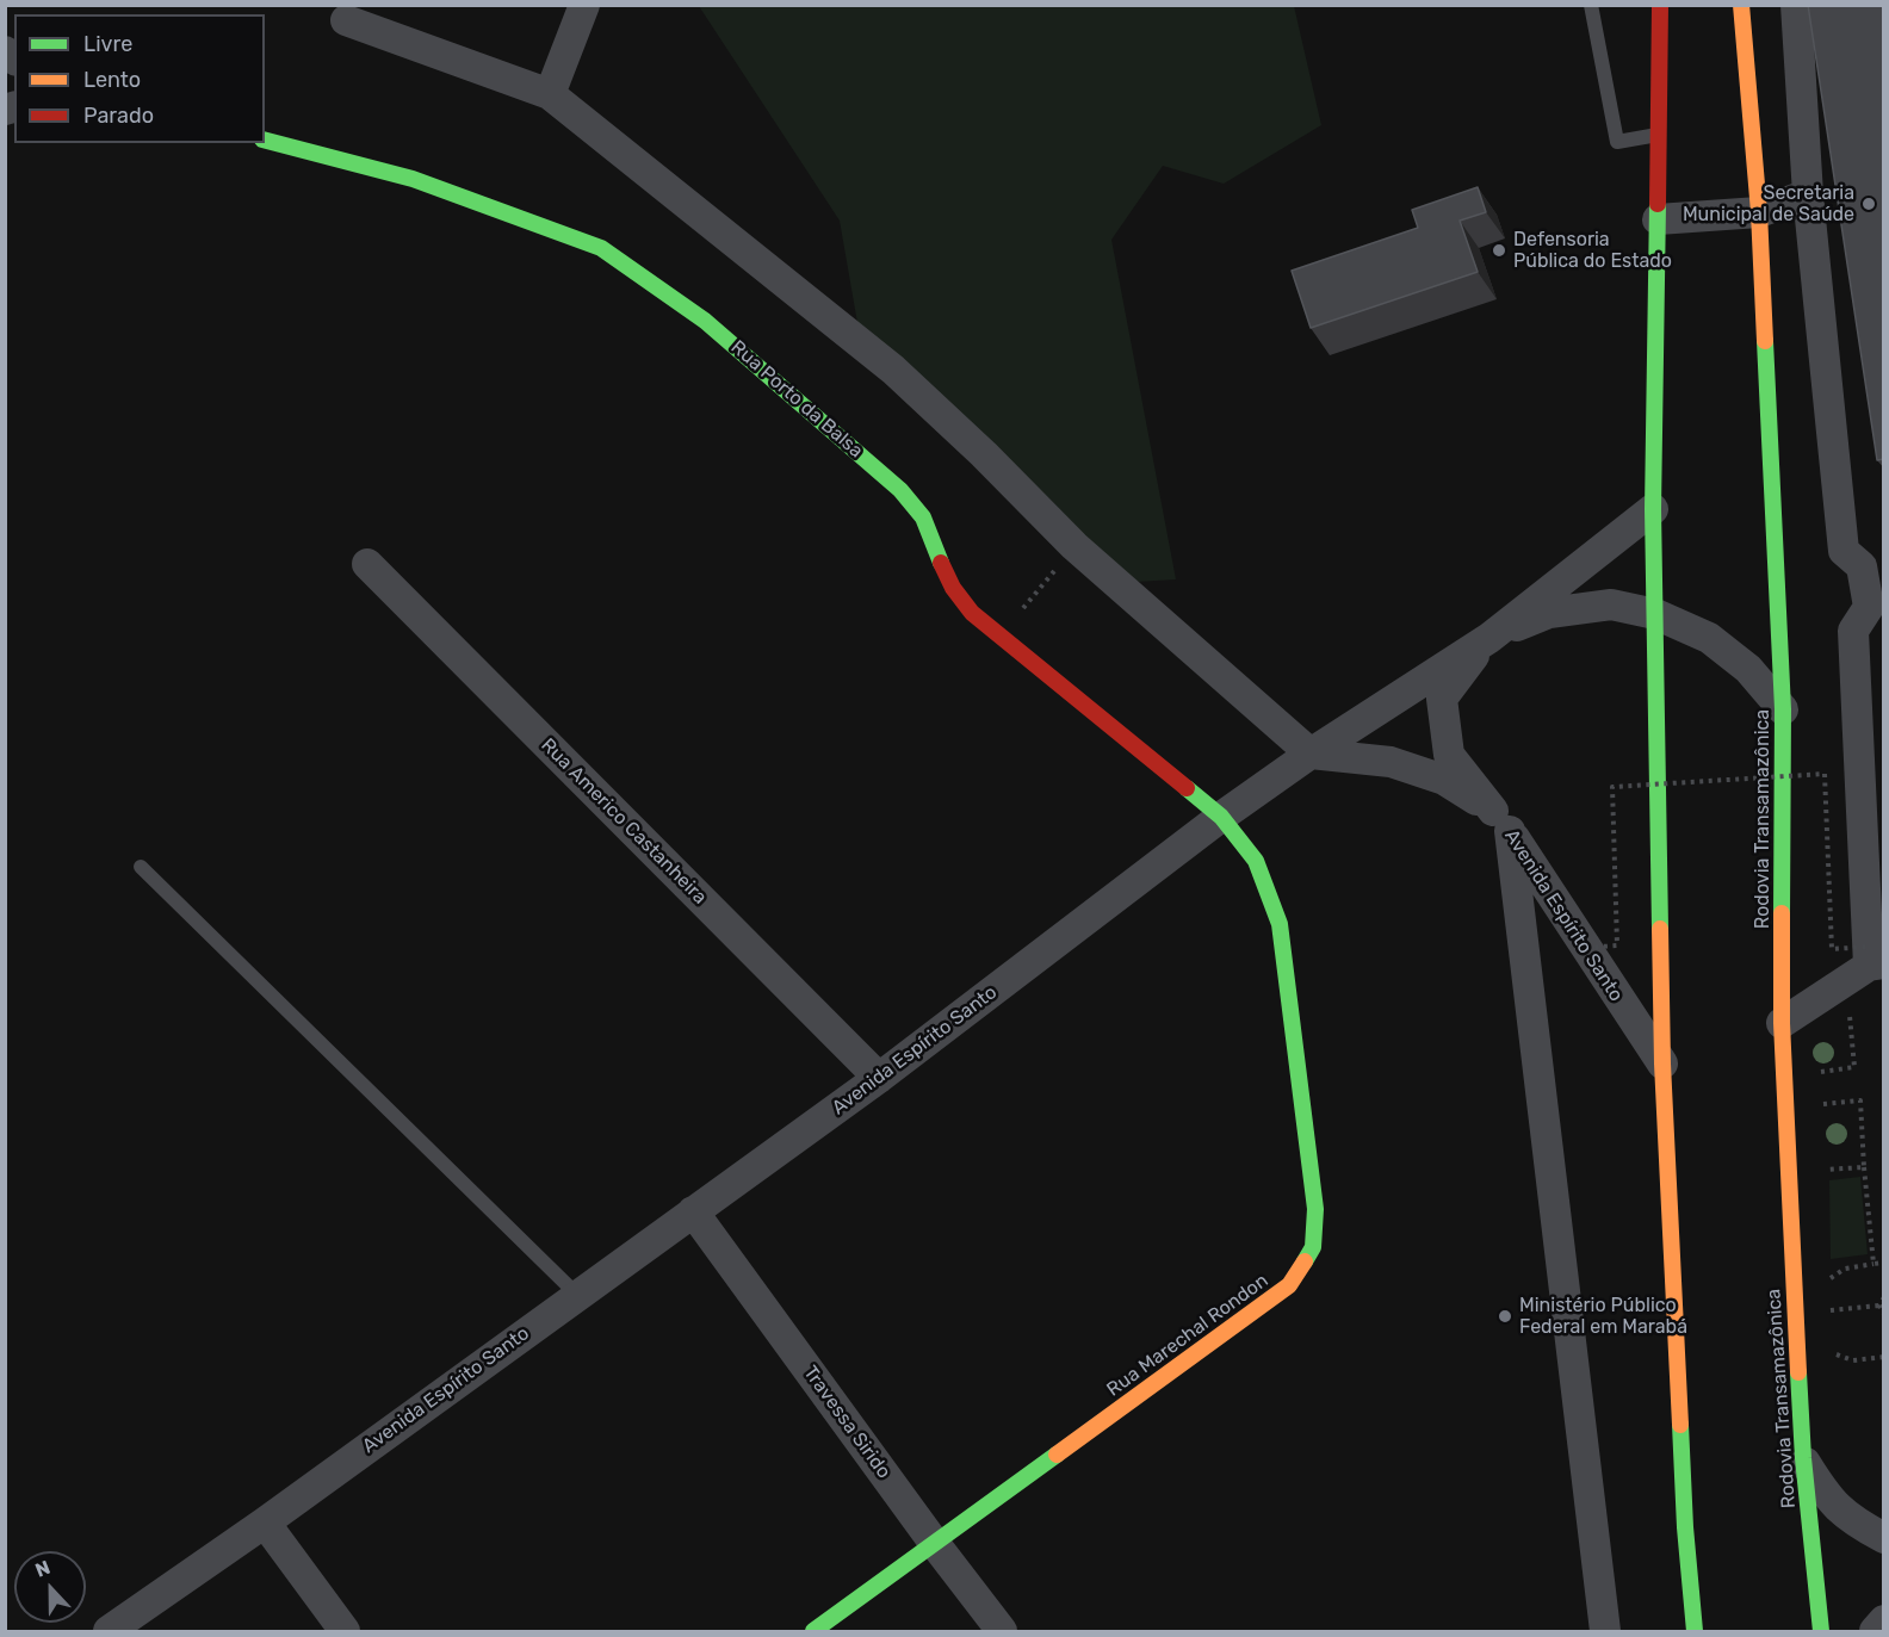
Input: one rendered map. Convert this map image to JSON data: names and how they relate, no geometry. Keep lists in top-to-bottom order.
{
  "streets": {
    "main road": ["Rua Porto da Balsa", "Rodovia Transamazônica", "Rua Marechal Rondon"],
    "street": ["Rua Americo Castanheira", "Avenida Espírito Santo", "Travessa Sirido"]
  },
  "crossings": [
    ["Rua Porto da Balsa", "Avenida Espírito Santo"],
    ["Rua Porto da Balsa", "Rua Marechal Rondon"],
    ["Rua Americo Castanheira", "Avenida Espírito Santo"],
    ["Avenida Espírito Santo", "Rua Marechal Rondon"],
    ["Avenida Espírito Santo", "Travessa Sirido"],
    ["Rua Marechal Rondon", "Travessa Sirido"]
  ],
  "places": ["Secretaria Municipal de Saúde", "Defensoria Pública do Estado", "Ministério Público Federal em Marabá"],
  "legend": ["Livre", "Lento", "Parado"],
  "north": "top"
}
